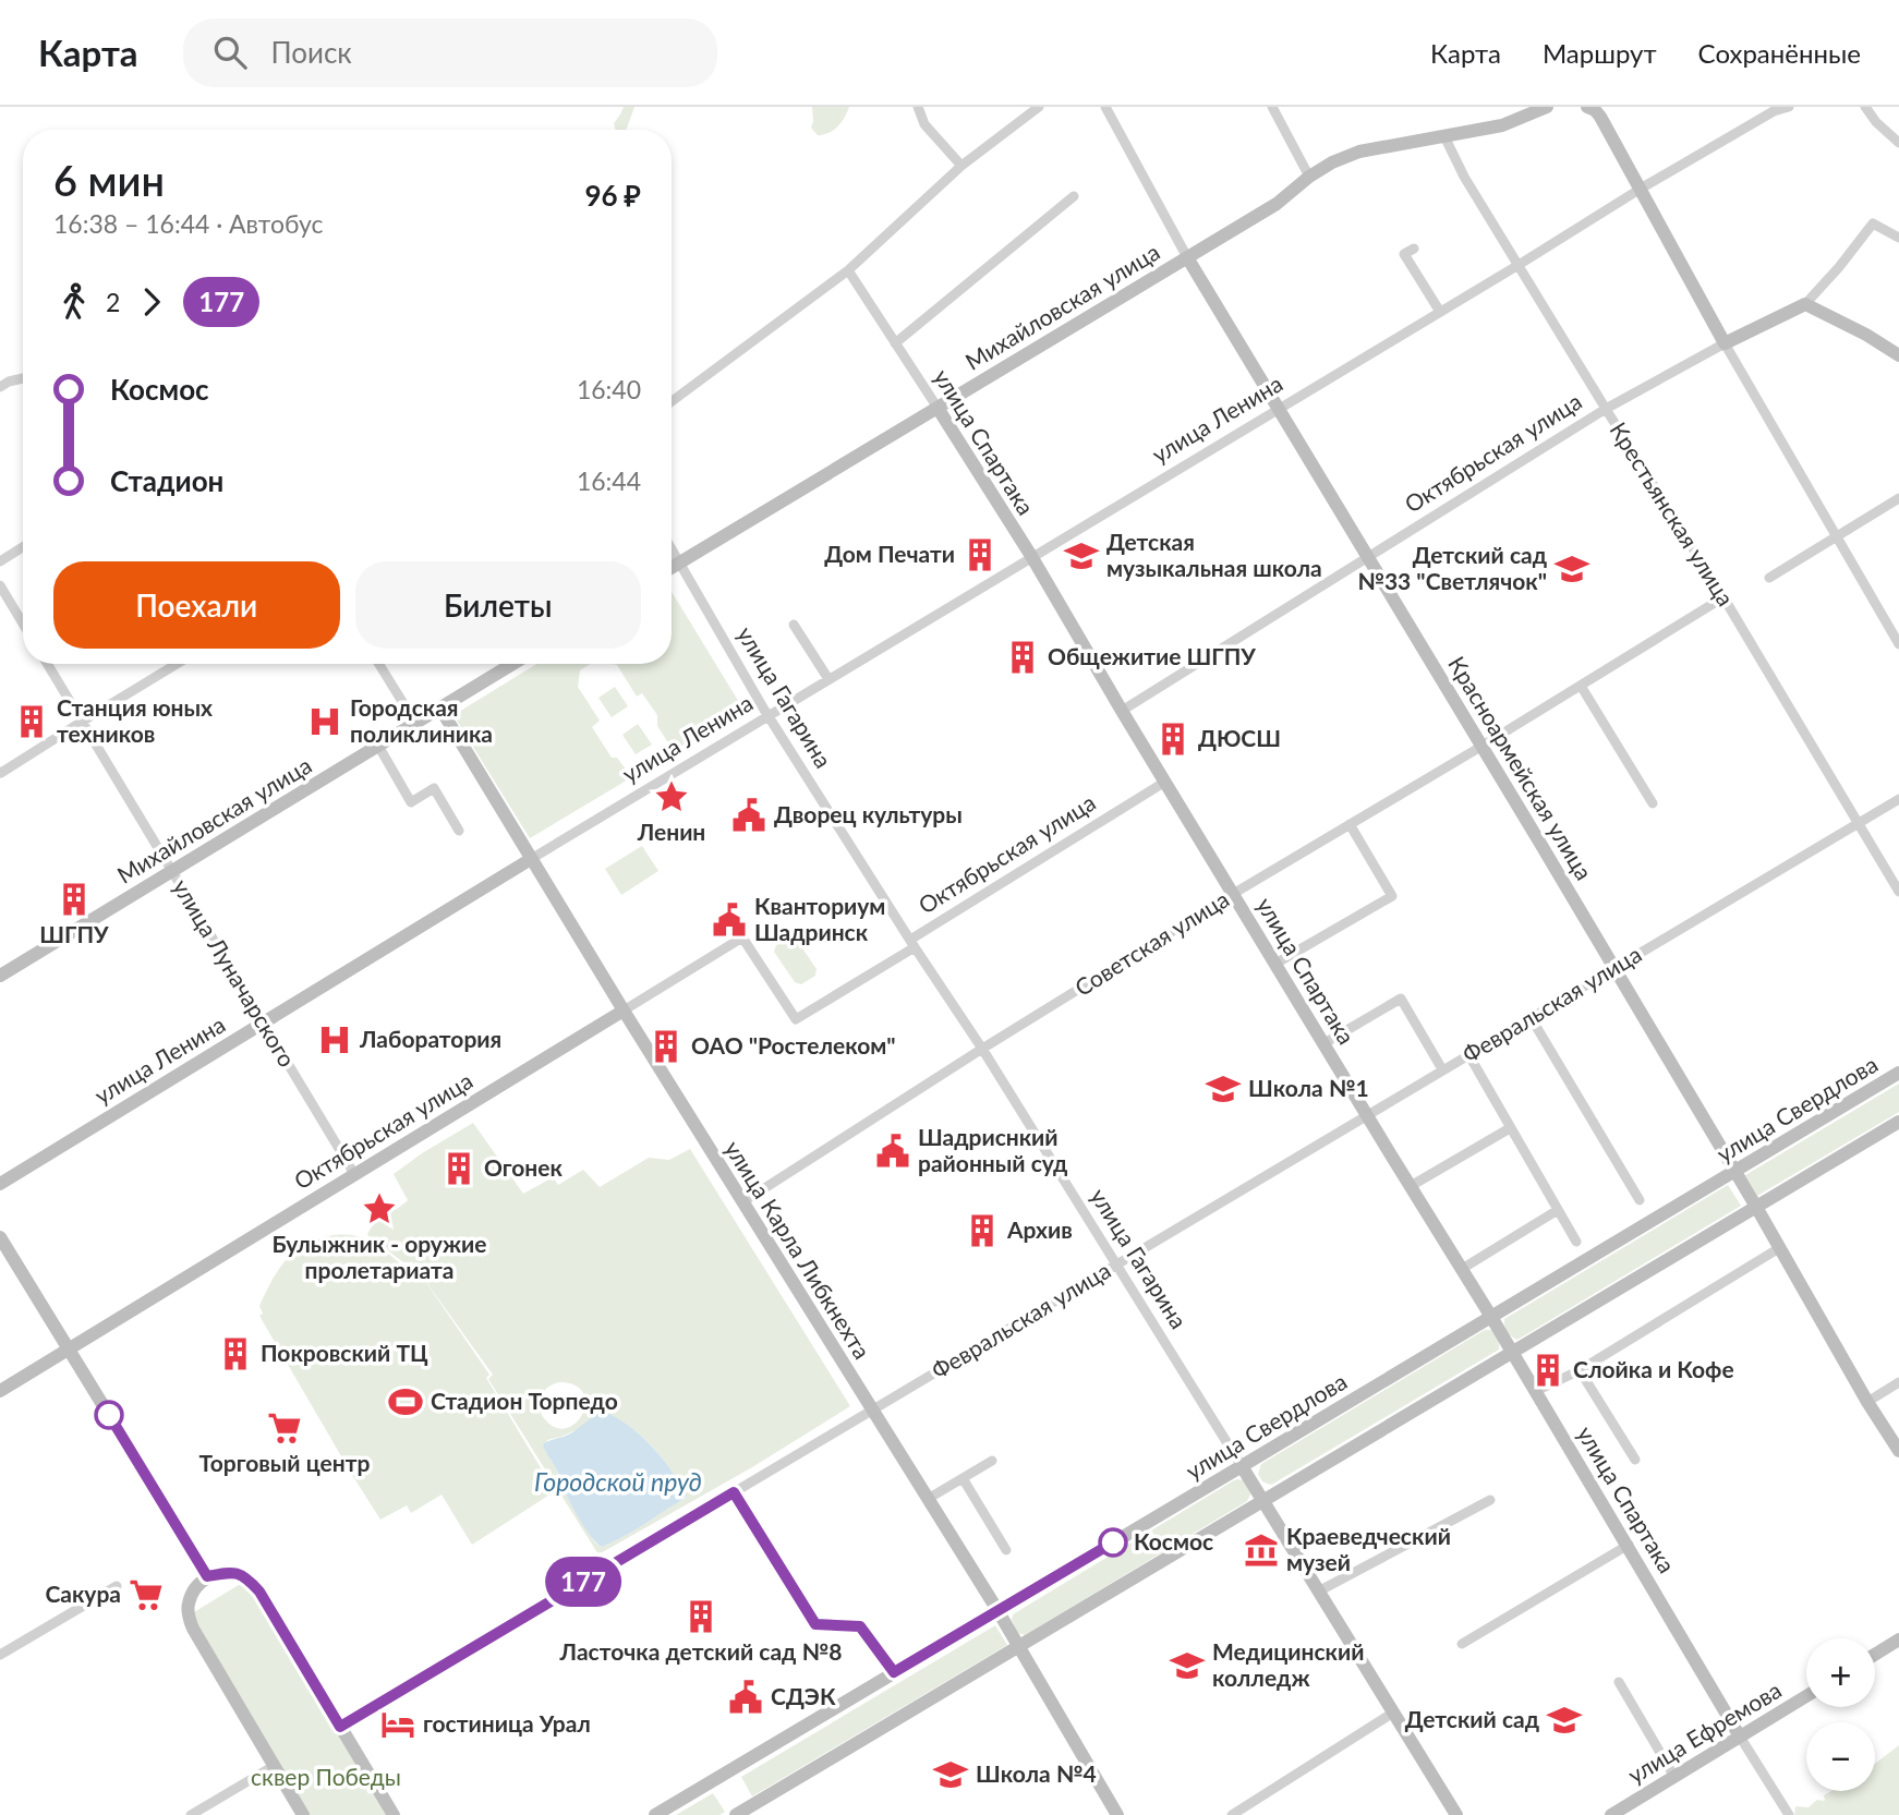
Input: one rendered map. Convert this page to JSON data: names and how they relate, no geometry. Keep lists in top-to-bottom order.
{
  "streets": {
    "street": [
      "Михайловская улица",
      "улица Ленина",
      "улица Спартака",
      "Октябрьская улица",
      "Крестьянская улица",
      "улица Гагарина",
      "Красноармейская улица",
      "Советская улица",
      "улица Луначарского",
      "Февральская улица",
      "улица Свердлова",
      "улица Карла Либкнехта",
      "улица Ефремова"
    ]
  },
  "crossings": [
    ["Михайловская улица", "улица Спартака"],
    ["Михайловская улица", "Крестьянская улица"],
    ["Михайловская улица", "улица Гагарина"],
    ["Михайловская улица", "Красноармейская улица"],
    ["Михайловская улица", "улица Луначарского"],
    ["Михайловская улица", "улица Карла Либкнехта"],
    ["улица Ленина", "улица Спартака"],
    ["улица Ленина", "Крестьянская улица"],
    ["улица Ленина", "улица Гагарина"],
    ["улица Ленина", "Красноармейская улица"],
    ["улица Ленина", "улица Луначарского"],
    ["улица Ленина", "улица Карла Либкнехта"],
    ["улица Спартака", "Октябрьская улица"],
    ["улица Спартака", "Советская улица"],
    ["улица Спартака", "Февральская улица"],
    ["улица Спартака", "улица Свердлова"],
    ["улица Спартака", "улица Ефремова"],
    ["Октябрьская улица", "Крестьянская улица"],
    ["Октябрьская улица", "улица Гагарина"],
    ["Октябрьская улица", "Красноармейская улица"],
    ["Октябрьская улица", "улица Луначарского"],
    ["Октябрьская улица", "улица Карла Либкнехта"],
    ["Крестьянская улица", "Советская улица"],
    ["Крестьянская улица", "Февральская улица"],
    ["улица Гагарина", "Советская улица"],
    ["улица Гагарина", "Февральская улица"],
    ["улица Гагарина", "улица Свердлова"],
    ["Красноармейская улица", "Советская улица"],
    ["Красноармейская улица", "Февральская улица"],
    ["Красноармейская улица", "улица Свердлова"],
    ["Советская улица", "улица Карла Либкнехта"],
    ["Февральская улица", "улица Карла Либкнехта"],
    ["улица Свердлова", "улица Карла Либкнехта"]
  ],
  "water": ["Городской пруд"],
  "parks": ["сквер Победы"],
  "places": {
    "building": [
      "Дом Печати",
      "Общежитие ШГПУ",
      "Станция юных техников",
      "ДЮСШ",
      "ШГПУ",
      "ОАО \"Ростелеком\"",
      "Огонек",
      "Архив",
      "Покровский ТЦ",
      "Слойка и Кофе",
      "Ласточка детский сад №8"
    ],
    "school or university": [
      "Детская музыкальная школа",
      "Детский сад №33 \"Светлячок\"",
      "Школа №1",
      "Медицинский колледж",
      "Детский сад",
      "Школа №4"
    ],
    "hospital": ["Городская поликлиника", "Лаборатория"],
    "place": ["Ленин", "Булыжник - оружие пролетариата"],
    "public building": [
      "Дворец культуры",
      "Кванториум Шадринск",
      "Шадриснкий районный суд",
      "СДЭК"
    ],
    "sports": ["Стадион Торпедо"],
    "supermarket": ["Торговый центр", "Сакура"],
    "other": ["Космос"],
    "museum": ["Краеведческий музей"],
    "hotel": ["гостиница Урал"]
  },
  "lines": ["bus line 177"],
  "page": {
    "header": "Карта",
    "search": "Поиск",
    "nav": ["Карта", "Маршрут", "Сохранённые"],
    "on_map": "177",
    "heading": ["6 мин", "16:38 – 16:44 · Автобус", "96 ₽"],
    "legs": ["2", "177"],
    "list": [
      {
        "name": "Космос",
        "value": "16:40"
      },
      {
        "name": "Стадион",
        "value": "16:44"
      }
    ],
    "buttons": ["Поехали", "Билеты"],
    "map_buttons": ["+", "−"]
  }
}
